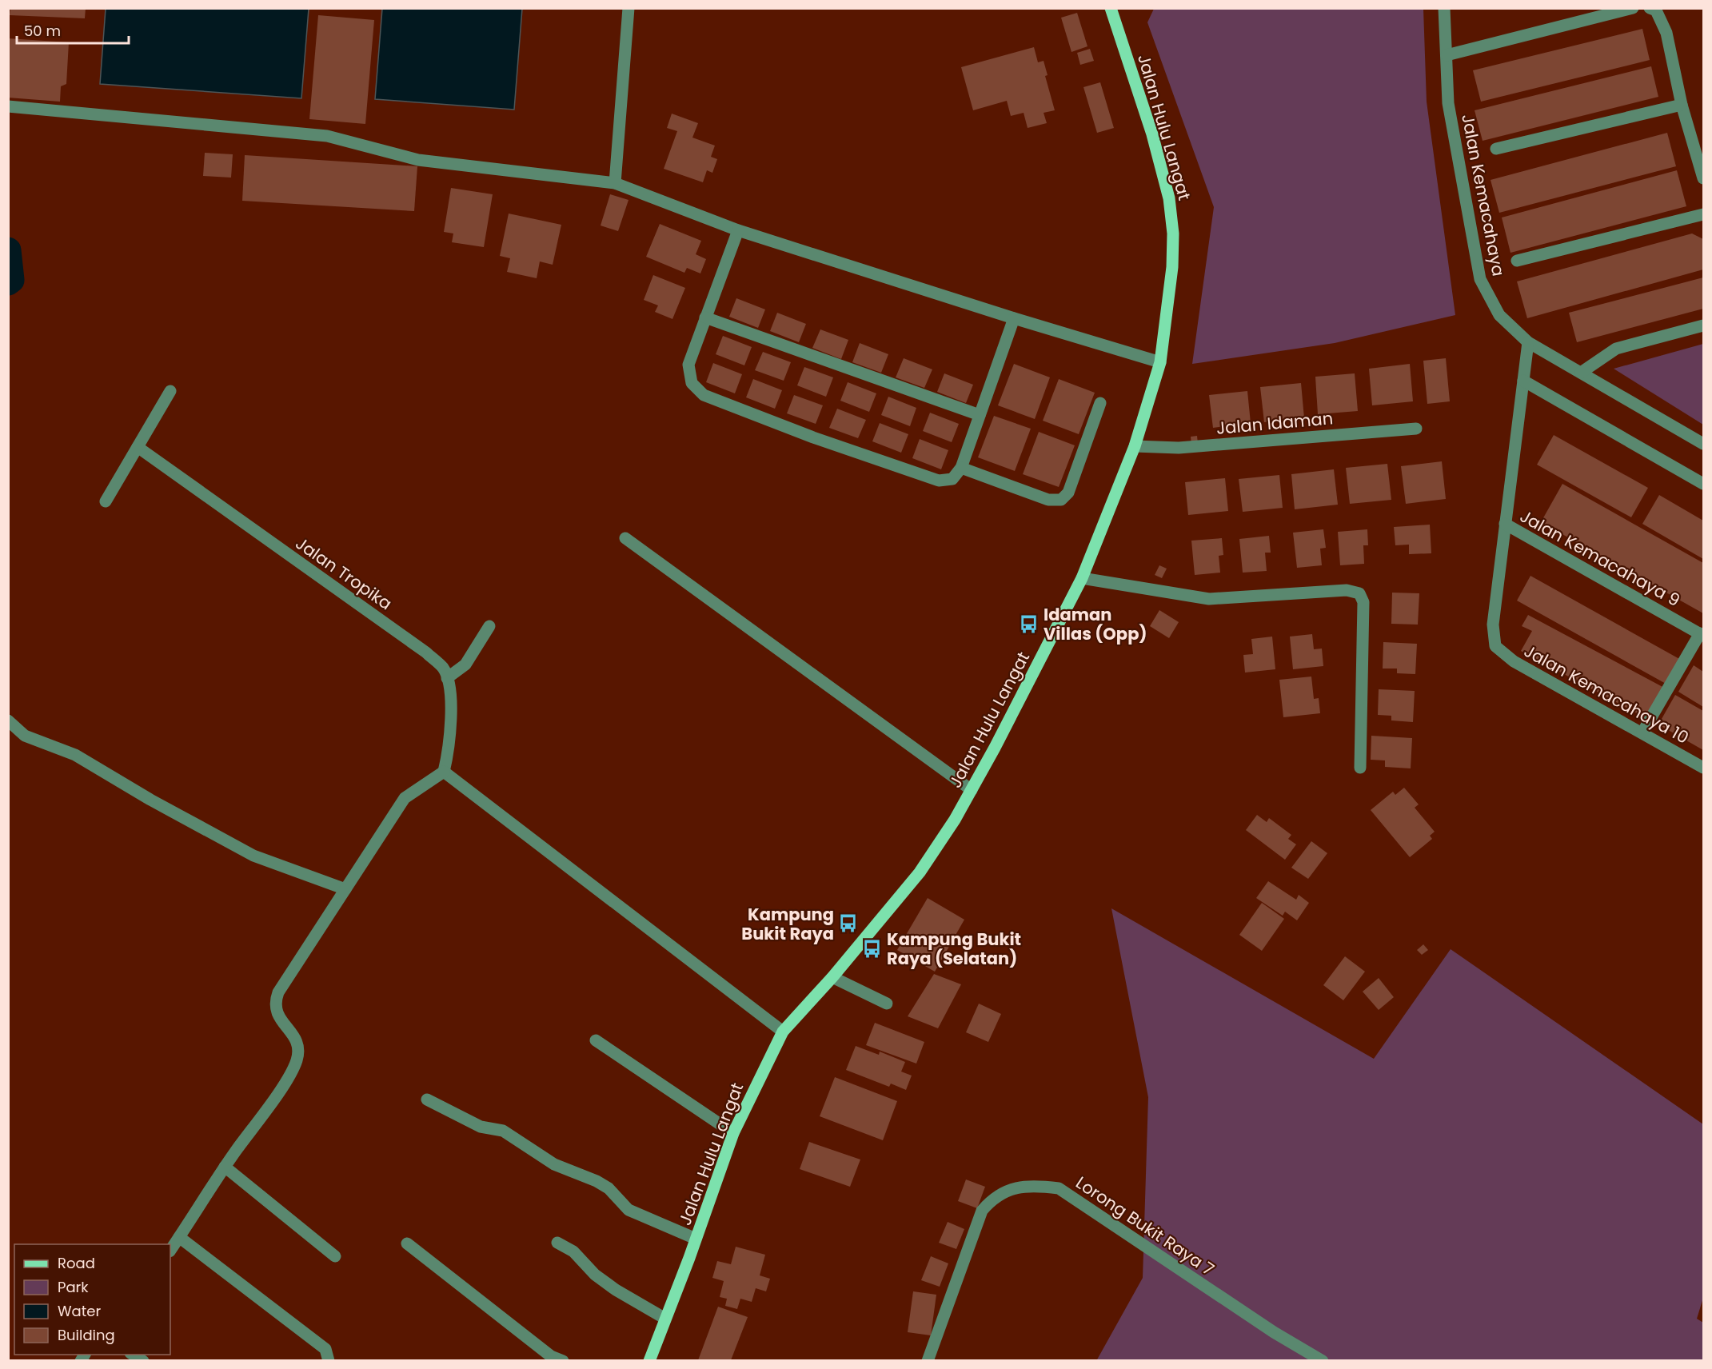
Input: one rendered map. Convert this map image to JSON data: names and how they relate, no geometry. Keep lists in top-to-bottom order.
{
  "streets": {
    "main road": ["Jalan Hulu Langat"],
    "street": [
      "Jalan Kemacahaya",
      "Jalan Idaman",
      "Jalan Kemacahaya 9",
      "Jalan Tropika",
      "Jalan Kemacahaya 10",
      "Lorong Bukit Raya 7"
    ]
  },
  "crossings": [
    ["Jalan Hulu Langat", "Jalan Idaman"],
    ["Jalan Kemacahaya 9", "Jalan Kemacahaya 10"]
  ],
  "places": {
    "bus stop": ["Idaman Villas (Opp)", "Kampung Bukit Raya", "Kampung Bukit Raya (Selatan)"]
  },
  "legend": [
    "Road",
    "Park",
    "Water",
    "Building"
  ],
  "scale_bar": "50 m"
}
